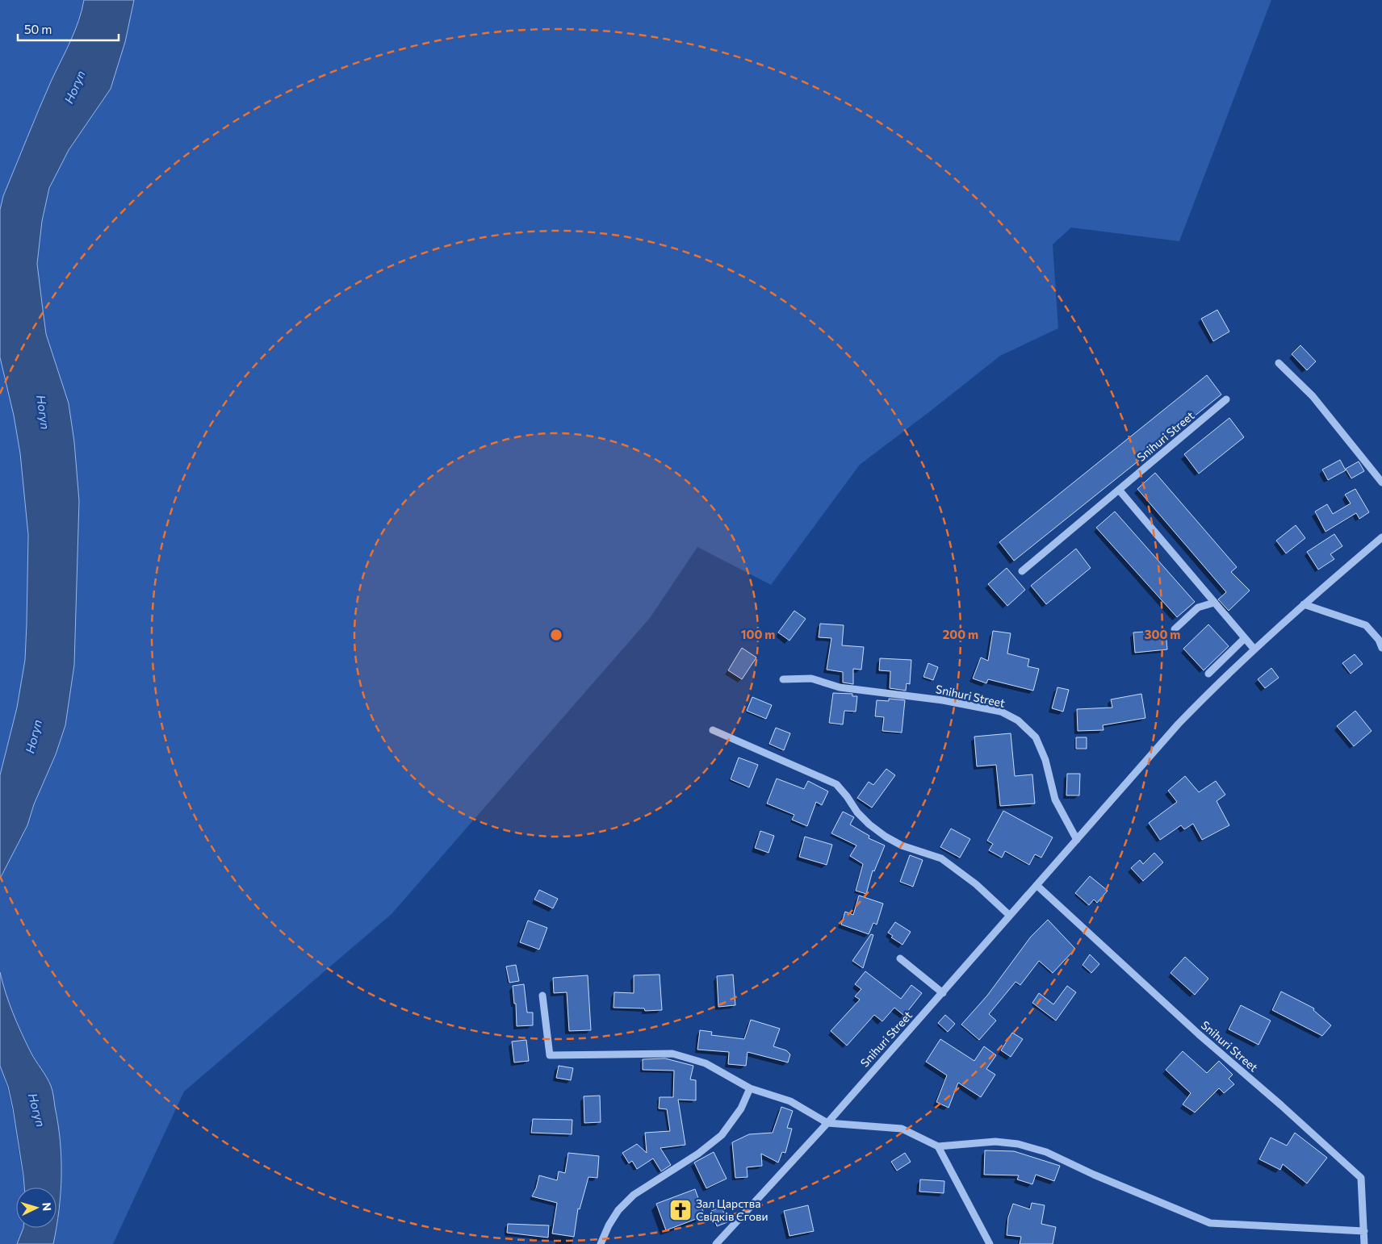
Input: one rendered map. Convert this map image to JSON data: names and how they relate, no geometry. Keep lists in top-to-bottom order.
{
  "streets": {
    "street": ["Snihuri Street"]
  },
  "water": ["Horyn"],
  "places": {
    "church": ["Зал Царства Свідків Єгови"]
  },
  "scale_bar": "50 m",
  "north": "right",
  "rings": ["100 m", "200 m", "300 m"]
}
